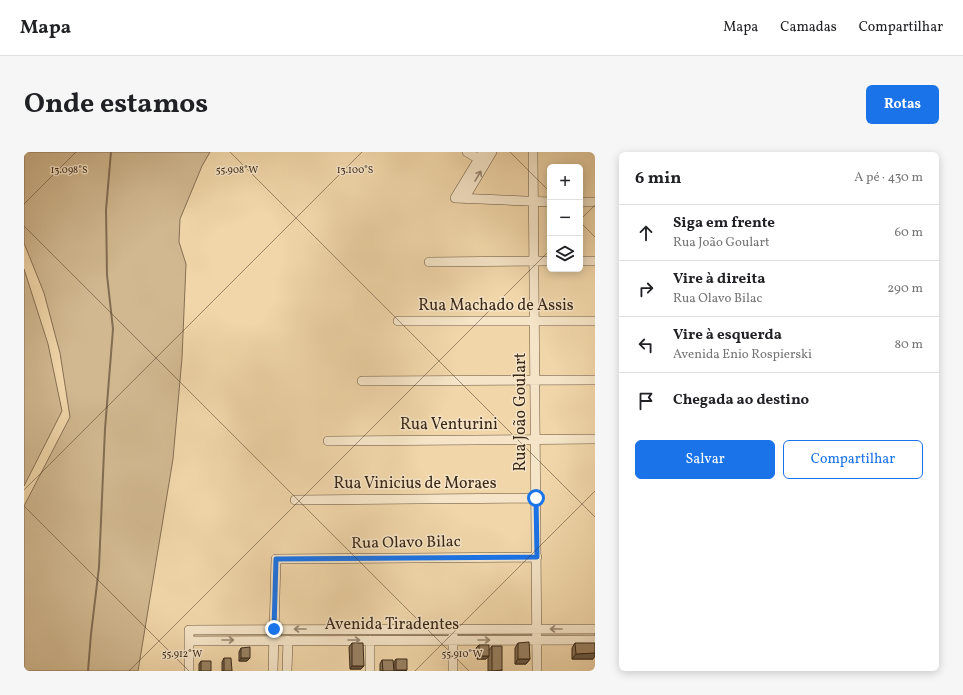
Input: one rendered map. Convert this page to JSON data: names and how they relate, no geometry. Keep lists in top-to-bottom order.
{
  "streets": {
    "street": [
      "Rua Machado de Assis",
      "Rua João Goulart",
      "Rua Venturini",
      "Rua Vinicius de Moraes",
      "Rua Olavo Bilac",
      "Avenida Tiradentes"
    ]
  },
  "crossings": [
    ["Rua Machado de Assis", "Rua João Goulart"],
    ["Rua João Goulart", "Rua Venturini"],
    ["Rua João Goulart", "Rua Vinicius de Moraes"],
    ["Rua João Goulart", "Rua Olavo Bilac"],
    ["Rua João Goulart", "Avenida Tiradentes"],
    ["Rua Olavo Bilac", "Avenida Tiradentes"]
  ],
  "page": {
    "header": "Mapa",
    "nav": ["Mapa", "Camadas", "Compartilhar"],
    "title": "Onde estamos",
    "buttons": [
      "Rotas",
      ["Salvar", "Compartilhar"]
    ],
    "heading": ["6 min", "A pé · 430 m"],
    "map_buttons": ["+", "−"],
    "list": [
      ["Siga em frente", "Rua João Goulart", "60 m"],
      ["Vire à direita", "Rua Olavo Bilac", "290 m"],
      ["Vire à esquerda", "Avenida Enio Rospierski", "80 m"],
      "Chegada ao destino"
    ]
  },
  "coordinates": [
    "13.098°S",
    "55.908°W",
    "13.100°S",
    "55.912°W",
    "55.910°W"
  ]
}
